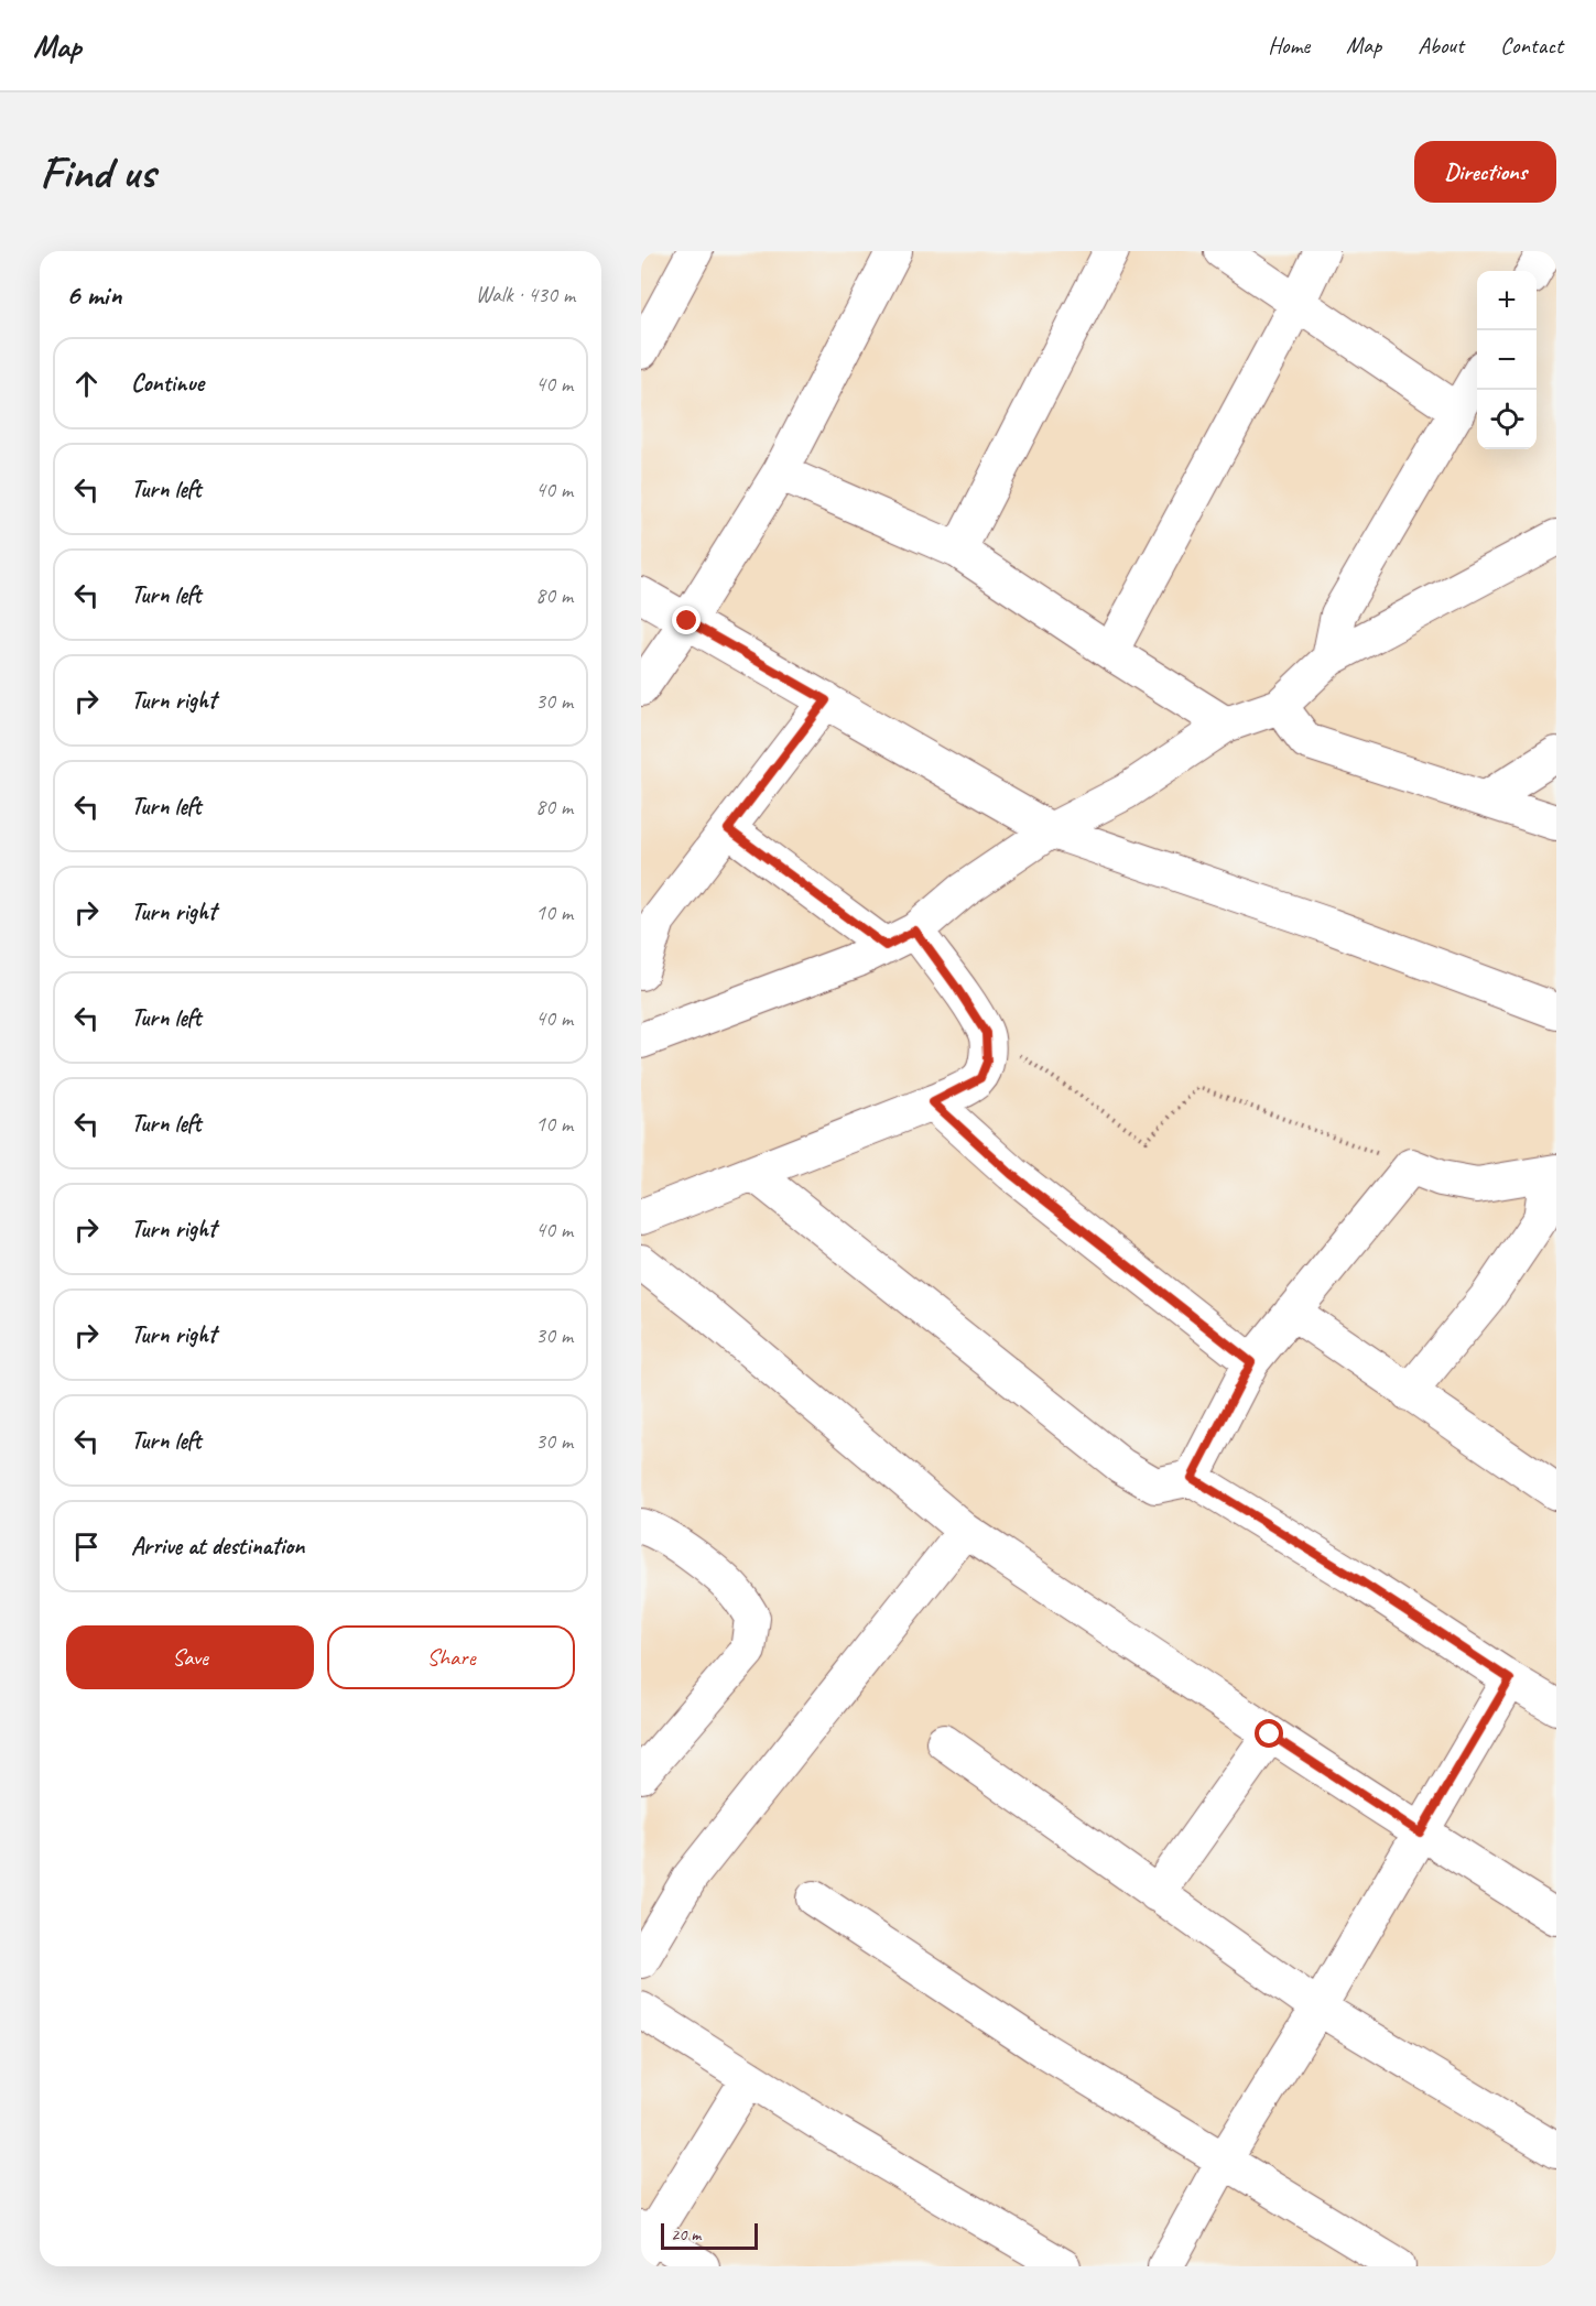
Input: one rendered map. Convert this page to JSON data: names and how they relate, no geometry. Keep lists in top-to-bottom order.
{
  "scale_bar": "20 m",
  "page": {
    "header": "Map",
    "nav": [
      "Home",
      "Map",
      "About",
      "Contact"
    ],
    "buttons": [
      "Directions",
      ["Save", "Share"]
    ],
    "title": "Find us",
    "heading": ["6 min", "Walk · 430 m"],
    "map_buttons": ["+", "−"],
    "list": [
      ["Continue", "40 m"],
      ["Turn left", "40 m"],
      ["Turn left", "80 m"],
      ["Turn right", "30 m"],
      ["Turn left", "80 m"],
      ["Turn right", "10 m"],
      ["Turn left", "40 m"],
      ["Turn left", "10 m"],
      ["Turn right", "40 m"],
      ["Turn right", "30 m"],
      ["Turn left", "30 m"],
      "Arrive at destination"
    ],
    "scale": "20 m"
  }
}
